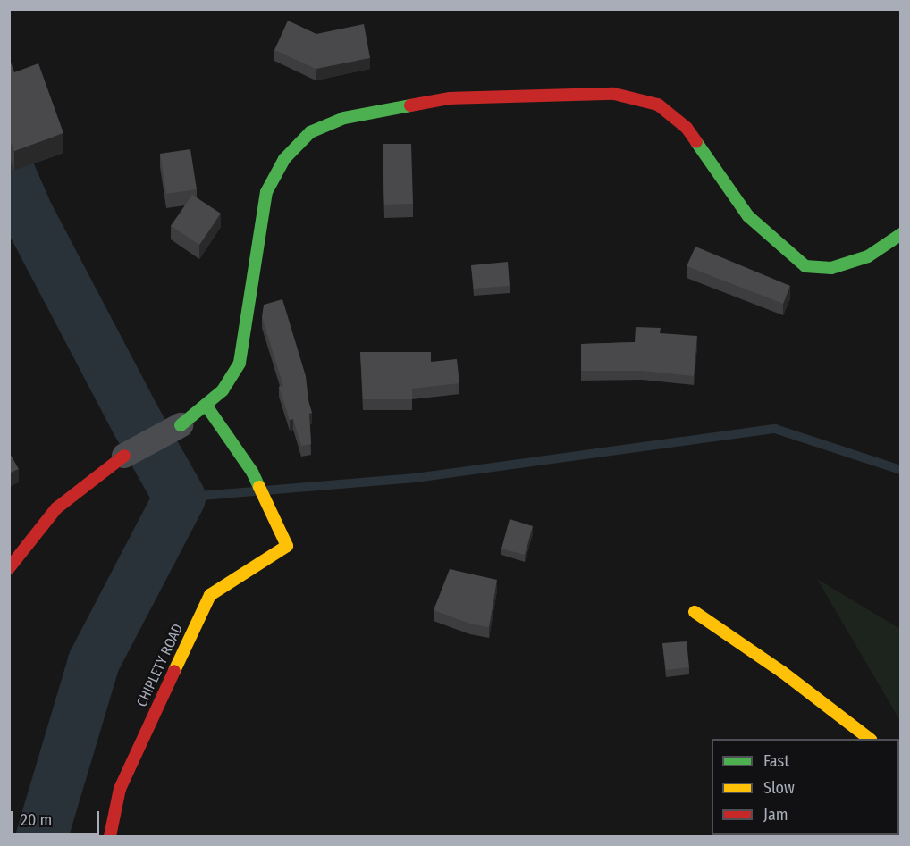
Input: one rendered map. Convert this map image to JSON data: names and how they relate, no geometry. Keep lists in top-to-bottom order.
{
  "streets": {
    "main road": ["CHIPLETY ROAD"]
  },
  "legend": ["Fast", "Slow", "Jam"],
  "scale_bar": "20 m"
}
